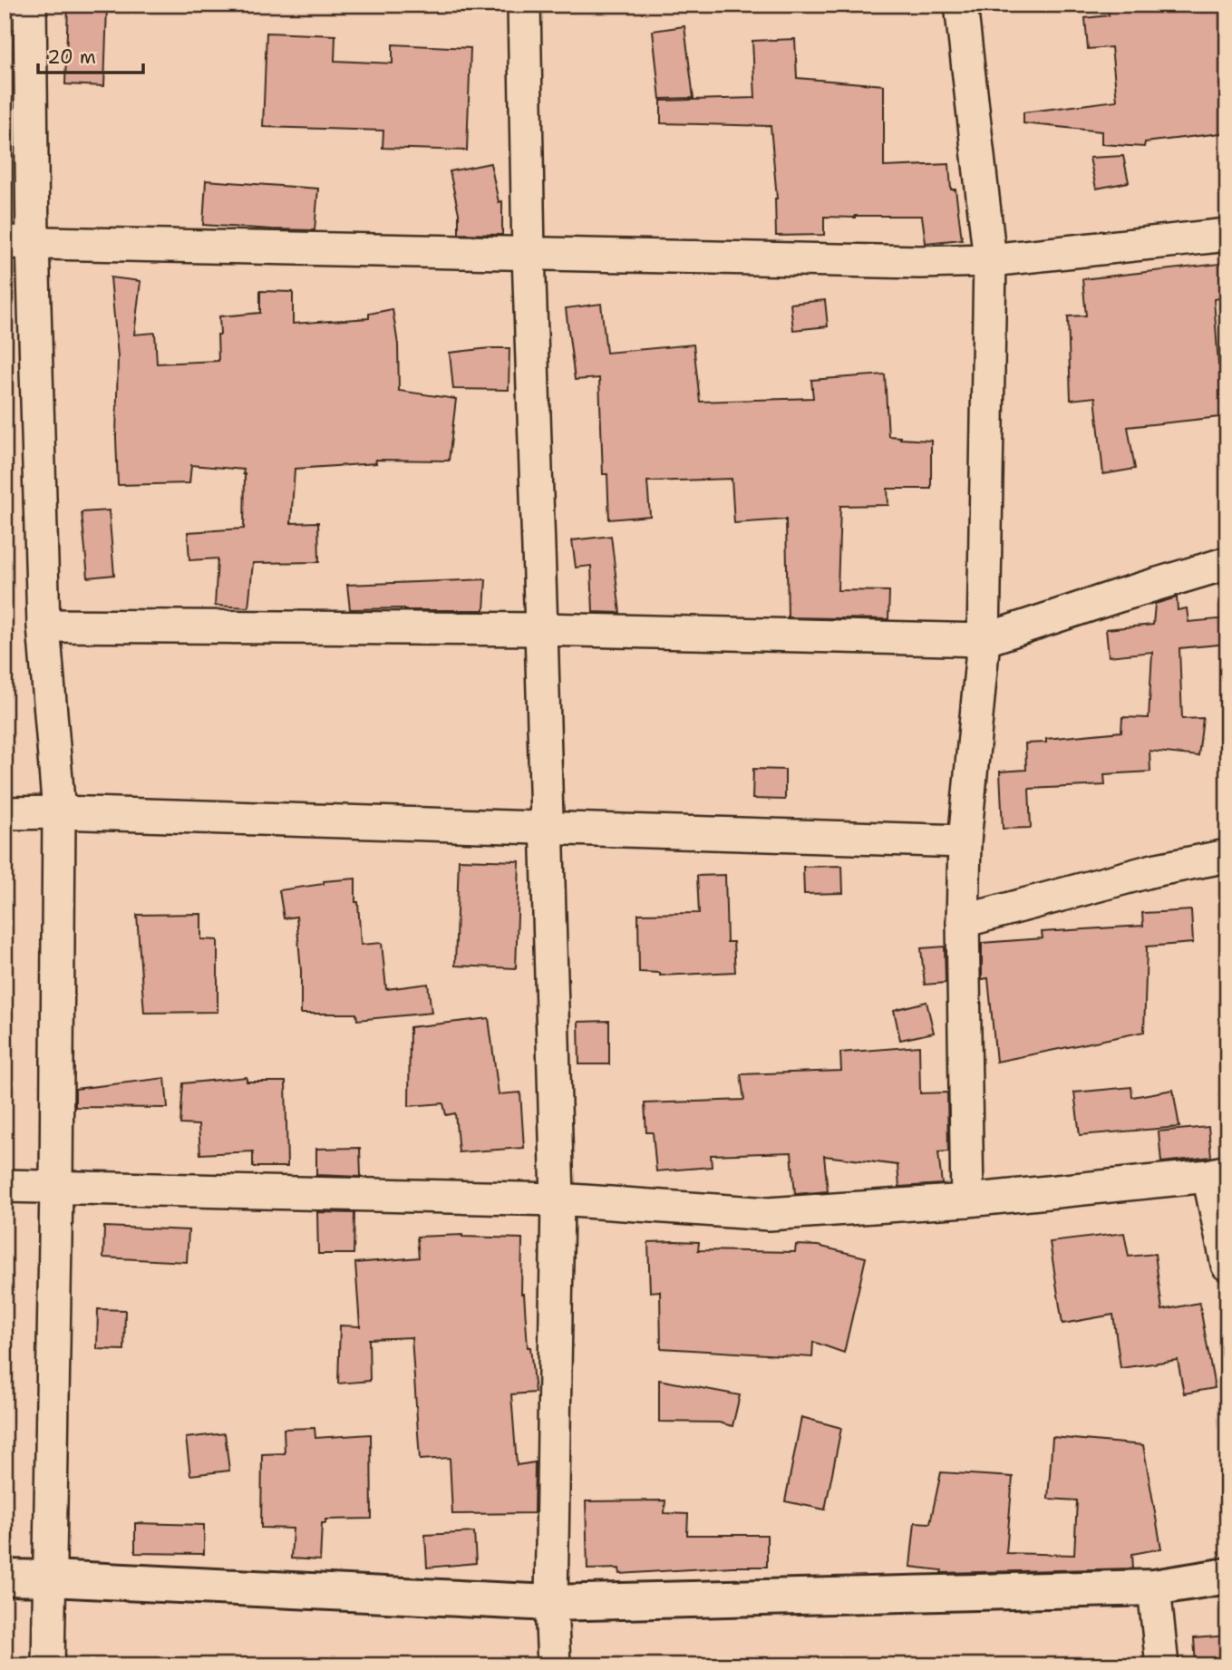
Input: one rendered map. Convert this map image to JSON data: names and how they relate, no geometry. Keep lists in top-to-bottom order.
{
  "scale_bar": "20 m"
}
